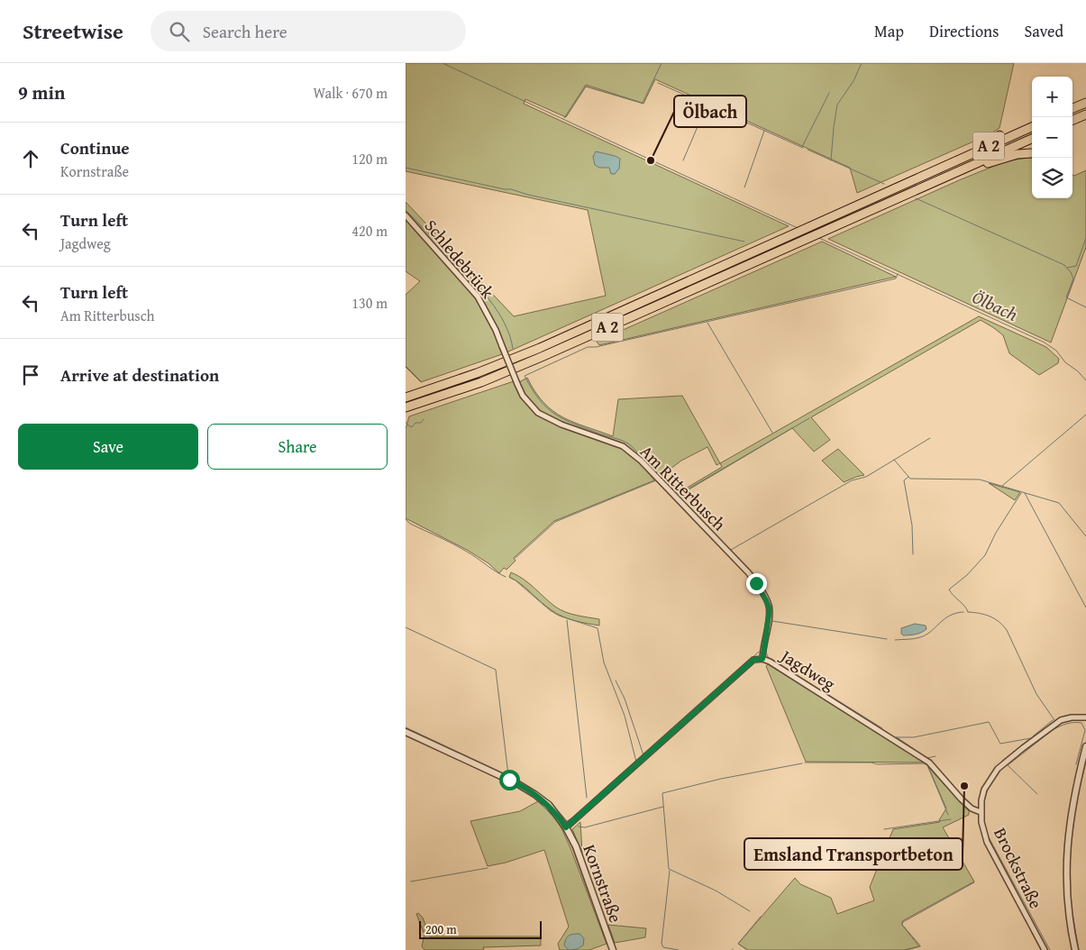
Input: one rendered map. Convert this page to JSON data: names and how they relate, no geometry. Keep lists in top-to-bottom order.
{
  "streets": {
    "highway": ["A 2"],
    "street": [
      "Schledebrück",
      "Am Ritterbusch",
      "Jagdweg",
      "Brockstraße",
      "Kornstraße"
    ]
  },
  "crossings": [
    ["Schledebrück", "Am Ritterbusch"],
    ["Am Ritterbusch", "Jagdweg"],
    ["Jagdweg", "Brockstraße"],
    ["Jagdweg", "Kornstraße"]
  ],
  "water": ["Ölbach"],
  "places": ["Ölbach", "Emsland Transportbeton"],
  "scale_bar": "200 m",
  "page": {
    "header": "Streetwise",
    "search": "Search here",
    "nav": ["Map", "Directions", "Saved"],
    "heading": ["9 min", "Walk · 670 m"],
    "map_buttons": ["+", "−"],
    "list": [
      ["Continue", "Kornstraße", "120 m"],
      ["Turn left", "Jagdweg", "420 m"],
      ["Turn left", "Am Ritterbusch", "130 m"],
      "Arrive at destination"
    ],
    "buttons": ["Save", "Share"],
    "scale": "200 m"
  }
}
